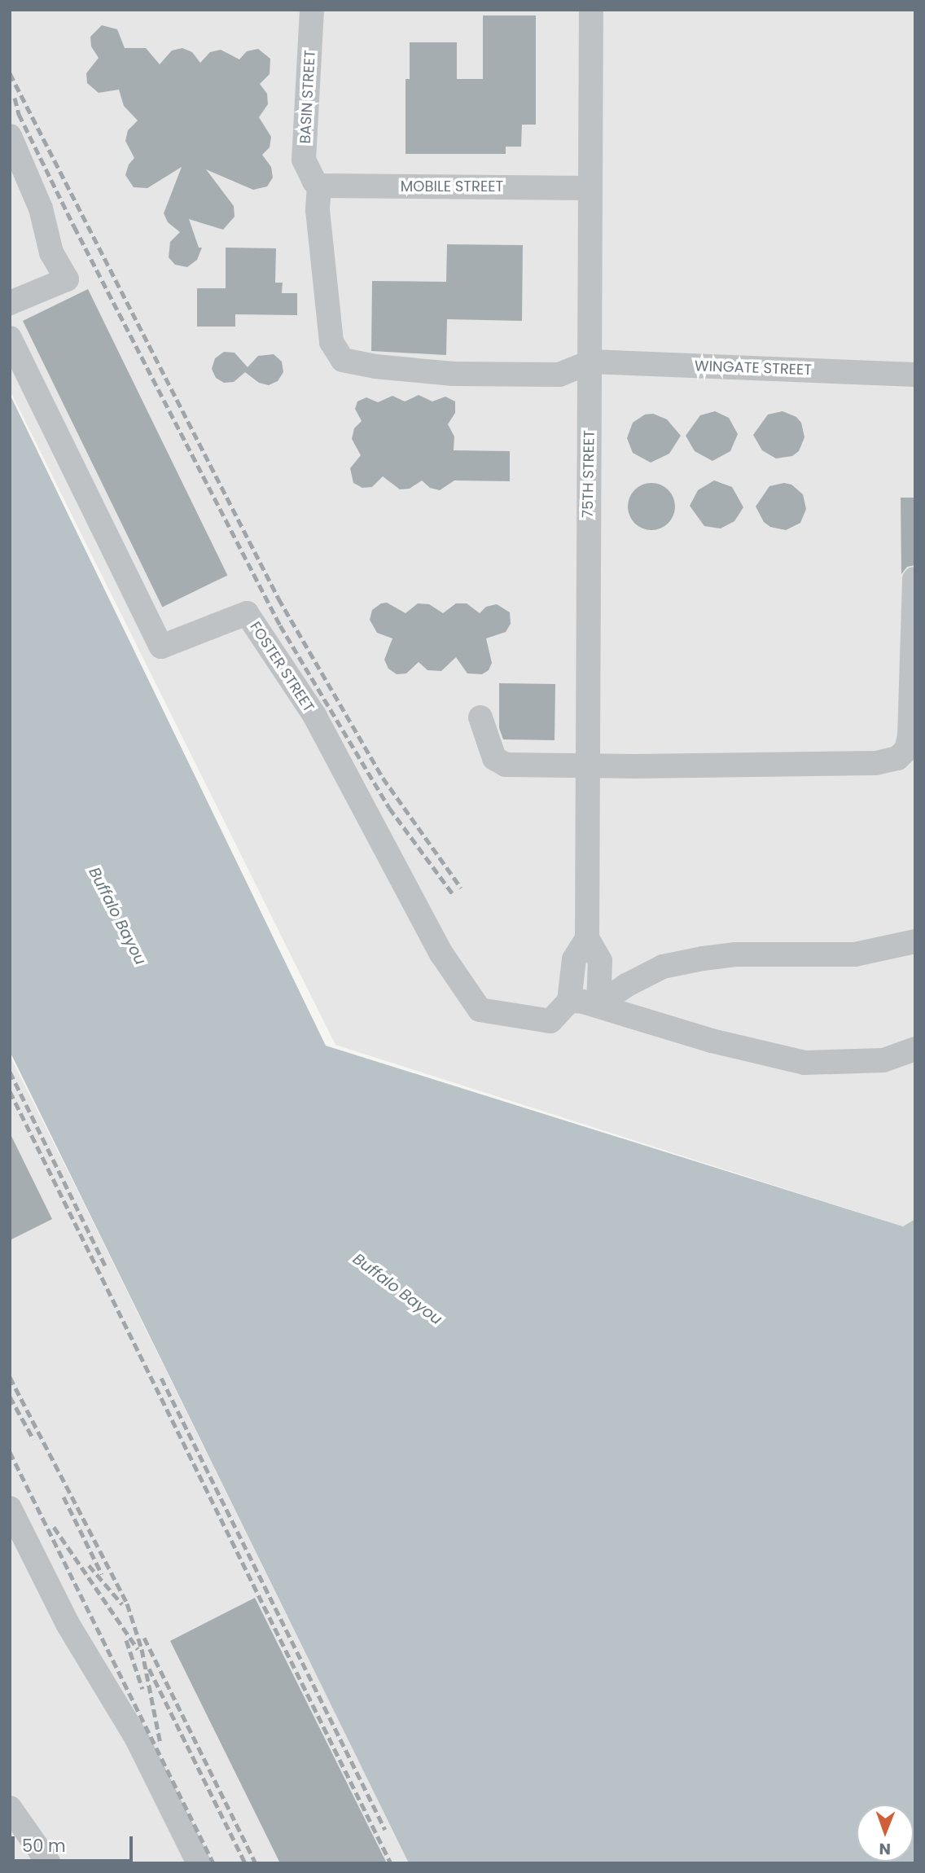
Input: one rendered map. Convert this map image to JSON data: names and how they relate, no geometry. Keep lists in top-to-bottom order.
{
  "streets": {
    "street": [
      "BASIN STREET",
      "MOBILE STREET",
      "WINGATE STREET",
      "75TH STREET",
      "FOSTER STREET"
    ]
  },
  "crossings": [
    ["BASIN STREET", "MOBILE STREET"],
    ["MOBILE STREET", "75TH STREET"],
    ["WINGATE STREET", "75TH STREET"]
  ],
  "water": ["Buffalo Bayou"],
  "scale_bar": "50 m",
  "north": "bottom"
}
